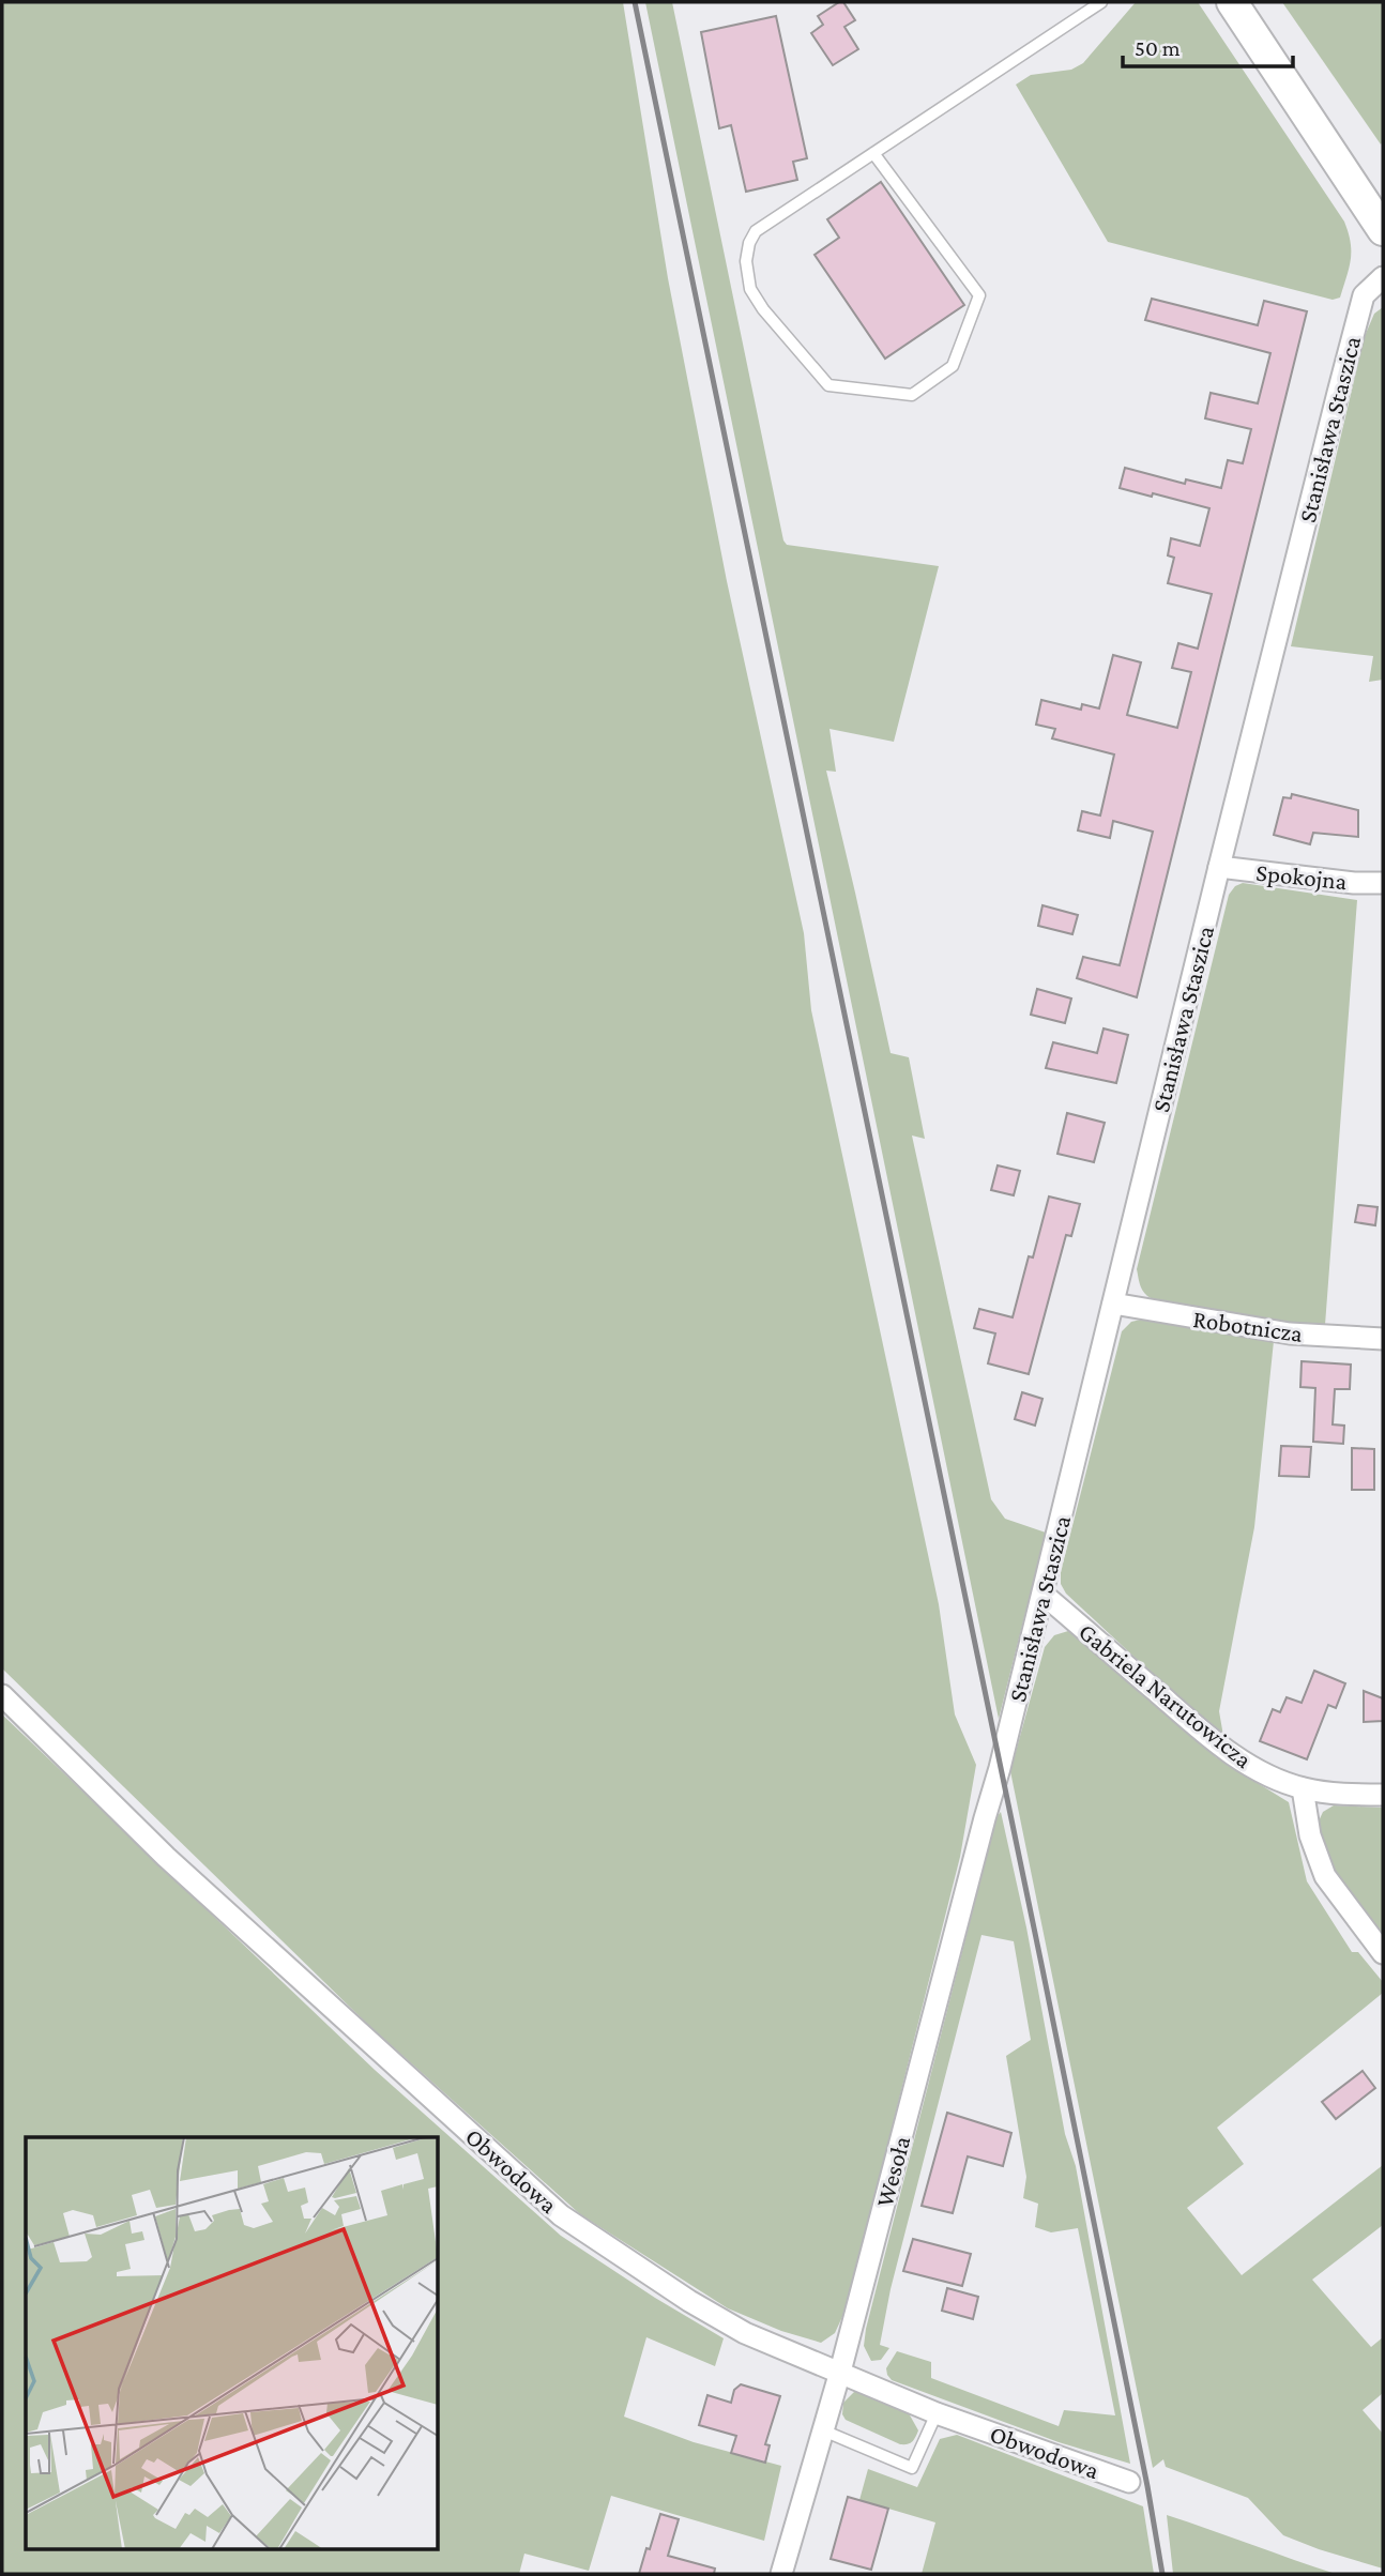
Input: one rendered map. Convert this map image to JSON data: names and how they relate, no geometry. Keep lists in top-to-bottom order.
{
  "streets": {
    "street": [
      "Stanisława Staszica",
      "Spokojna",
      "Robotnicza",
      "Gabriela Narutowicza",
      "Obwodowa",
      "Wesoła"
    ]
  },
  "crossings": [
    ["Stanisława Staszica", "Spokojna"],
    ["Stanisława Staszica", "Robotnicza"],
    ["Stanisława Staszica", "Gabriela Narutowicza"],
    ["Stanisława Staszica", "Wesoła"],
    ["Obwodowa", "Wesoła"]
  ],
  "scale_bar": "50 m"
}
